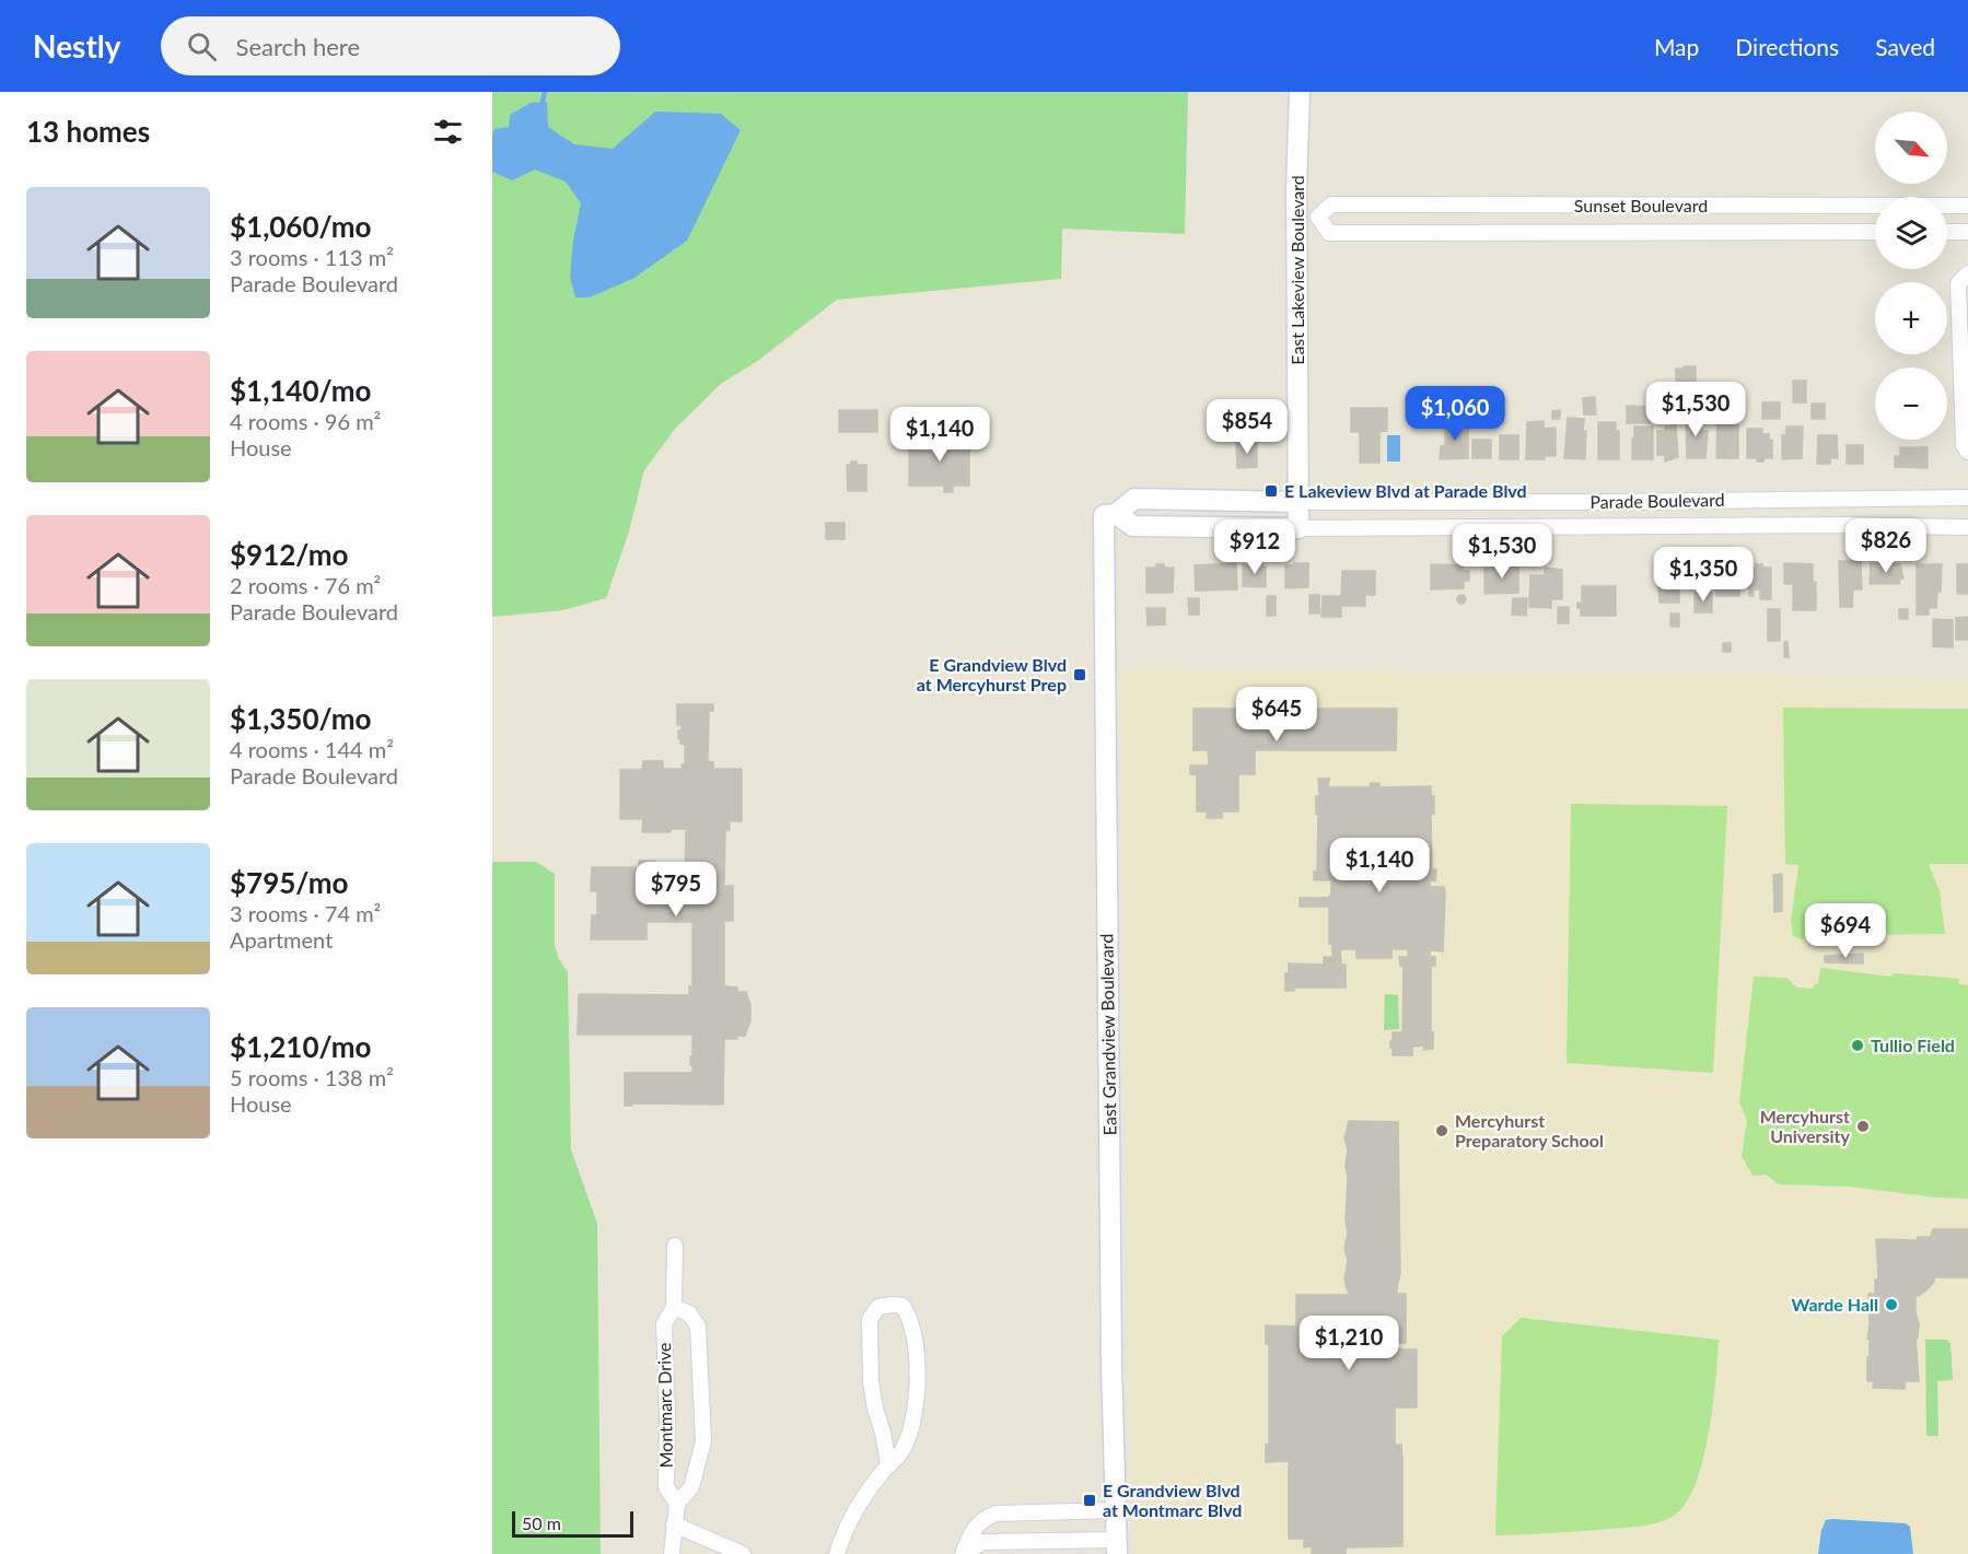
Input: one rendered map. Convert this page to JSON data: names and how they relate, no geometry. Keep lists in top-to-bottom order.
{
  "streets": {
    "street": [
      "Sunset Boulevard",
      "East Lakeview Boulevard",
      "Parade Boulevard",
      "East Grandview Boulevard",
      "Montmarc Drive"
    ]
  },
  "crossings": [
    ["Sunset Boulevard", "East Lakeview Boulevard"],
    ["East Lakeview Boulevard", "Parade Boulevard"],
    ["Parade Boulevard", "East Grandview Boulevard"]
  ],
  "places": {
    "transit": ["E Lakeview Blvd at Parade Blvd", "E Grandview Blvd at Mercyhurst Prep", "E Grandview Blvd at Montmarc Blvd"],
    "other": [
      "Tullio Field",
      "Mercyhurst University",
      "Mercyhurst Preparatory School",
      "Warde Hall"
    ]
  },
  "scale_bar": "50 m",
  "north": "bottom right",
  "page": {
    "header": "Nestly",
    "search": "Search here",
    "nav": ["Map", "Directions", "Saved"],
    "heading": "13 homes",
    "map_buttons": ["+", "−"],
    "list": [
      {
        "name": "$1,060/mo",
        "note": "3 rooms · 113 m² · Parade Boulevard"
      },
      {
        "name": "$1,140/mo",
        "note": "4 rooms · 96 m² · House"
      },
      {
        "name": "$912/mo",
        "note": "2 rooms · 76 m² · Parade Boulevard"
      },
      {
        "name": "$1,350/mo",
        "note": "4 rooms · 144 m² · Parade Boulevard"
      },
      {
        "name": "$795/mo",
        "note": "3 rooms · 74 m² · Apartment"
      },
      {
        "name": "$1,210/mo",
        "note": "5 rooms · 138 m² · House"
      }
    ],
    "price": [
      "$1,530",
      "$1,060",
      "$854",
      "$1,140",
      "$826",
      "$912",
      "$1,530",
      "$1,350",
      "$645",
      "$1,140",
      "$795",
      "$694",
      "$1,210"
    ],
    "scale": "50 m"
  }
}
